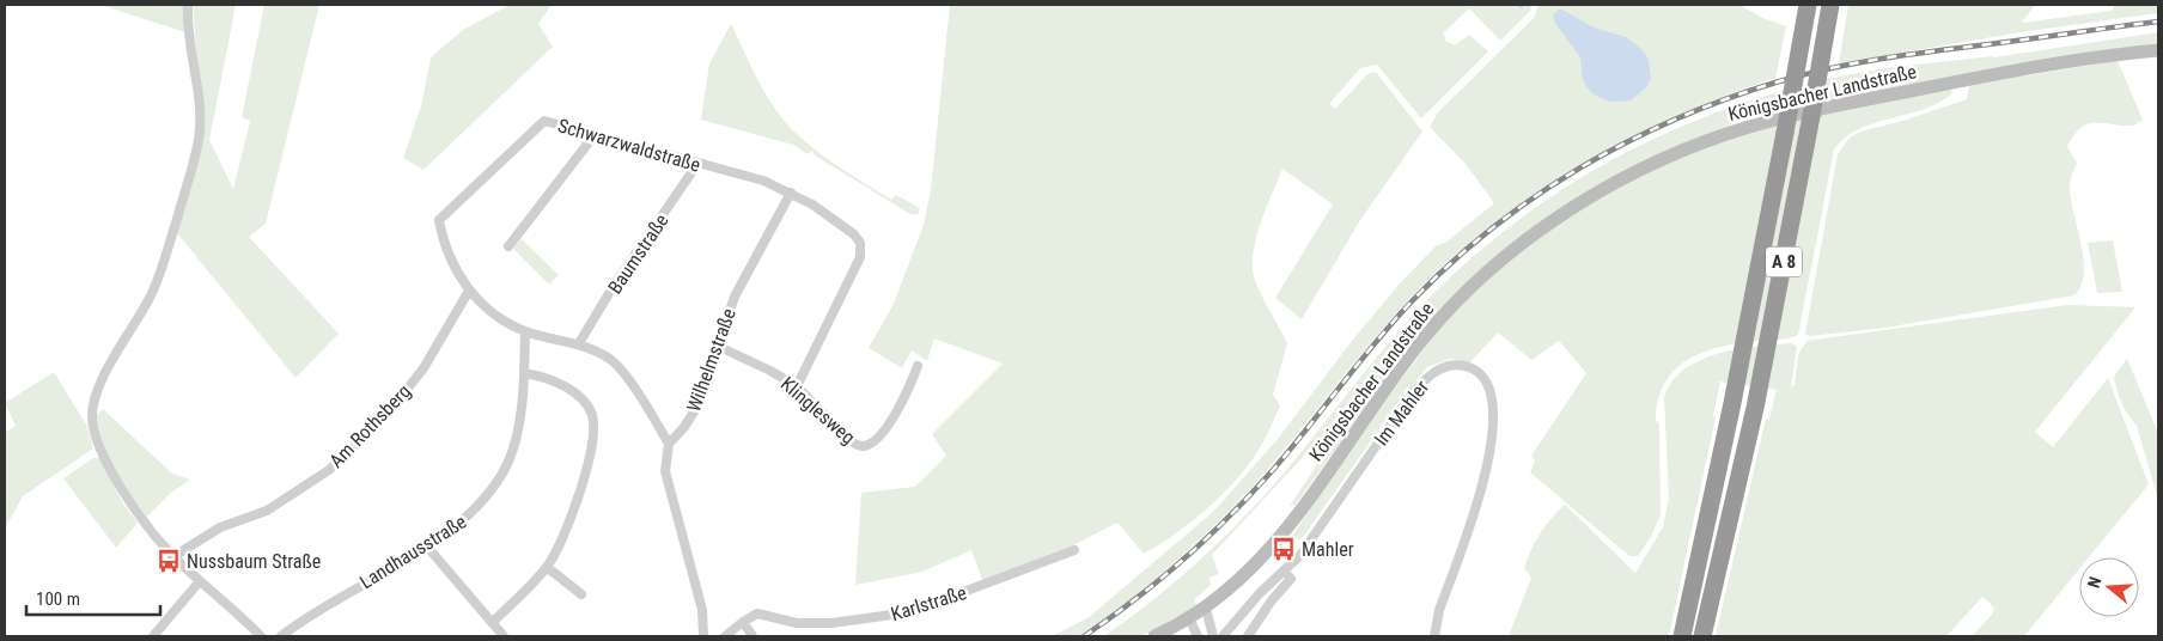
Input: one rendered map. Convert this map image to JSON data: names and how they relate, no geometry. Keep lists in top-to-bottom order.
{
  "streets": {
    "highway": ["A 8"],
    "main road": ["Königsbacher Landstraße"],
    "street": [
      "Schwarzwaldstraße",
      "Baumstraße",
      "Wilhelmstraße",
      "Klinglesweg",
      "Im Mahler",
      "Am Rothsberg",
      "Landhausstraße",
      "Karlstraße"
    ]
  },
  "crossings": [
    ["Schwarzwaldstraße", "Baumstraße"],
    ["Schwarzwaldstraße", "Wilhelmstraße"],
    ["Schwarzwaldstraße", "Klinglesweg"],
    ["Schwarzwaldstraße", "Am Rothsberg"],
    ["Wilhelmstraße", "Klinglesweg"]
  ],
  "places": {
    "bus stop": ["Mahler", "Nussbaum Straße"]
  },
  "scale_bar": "100 m",
  "north": "left"
}
